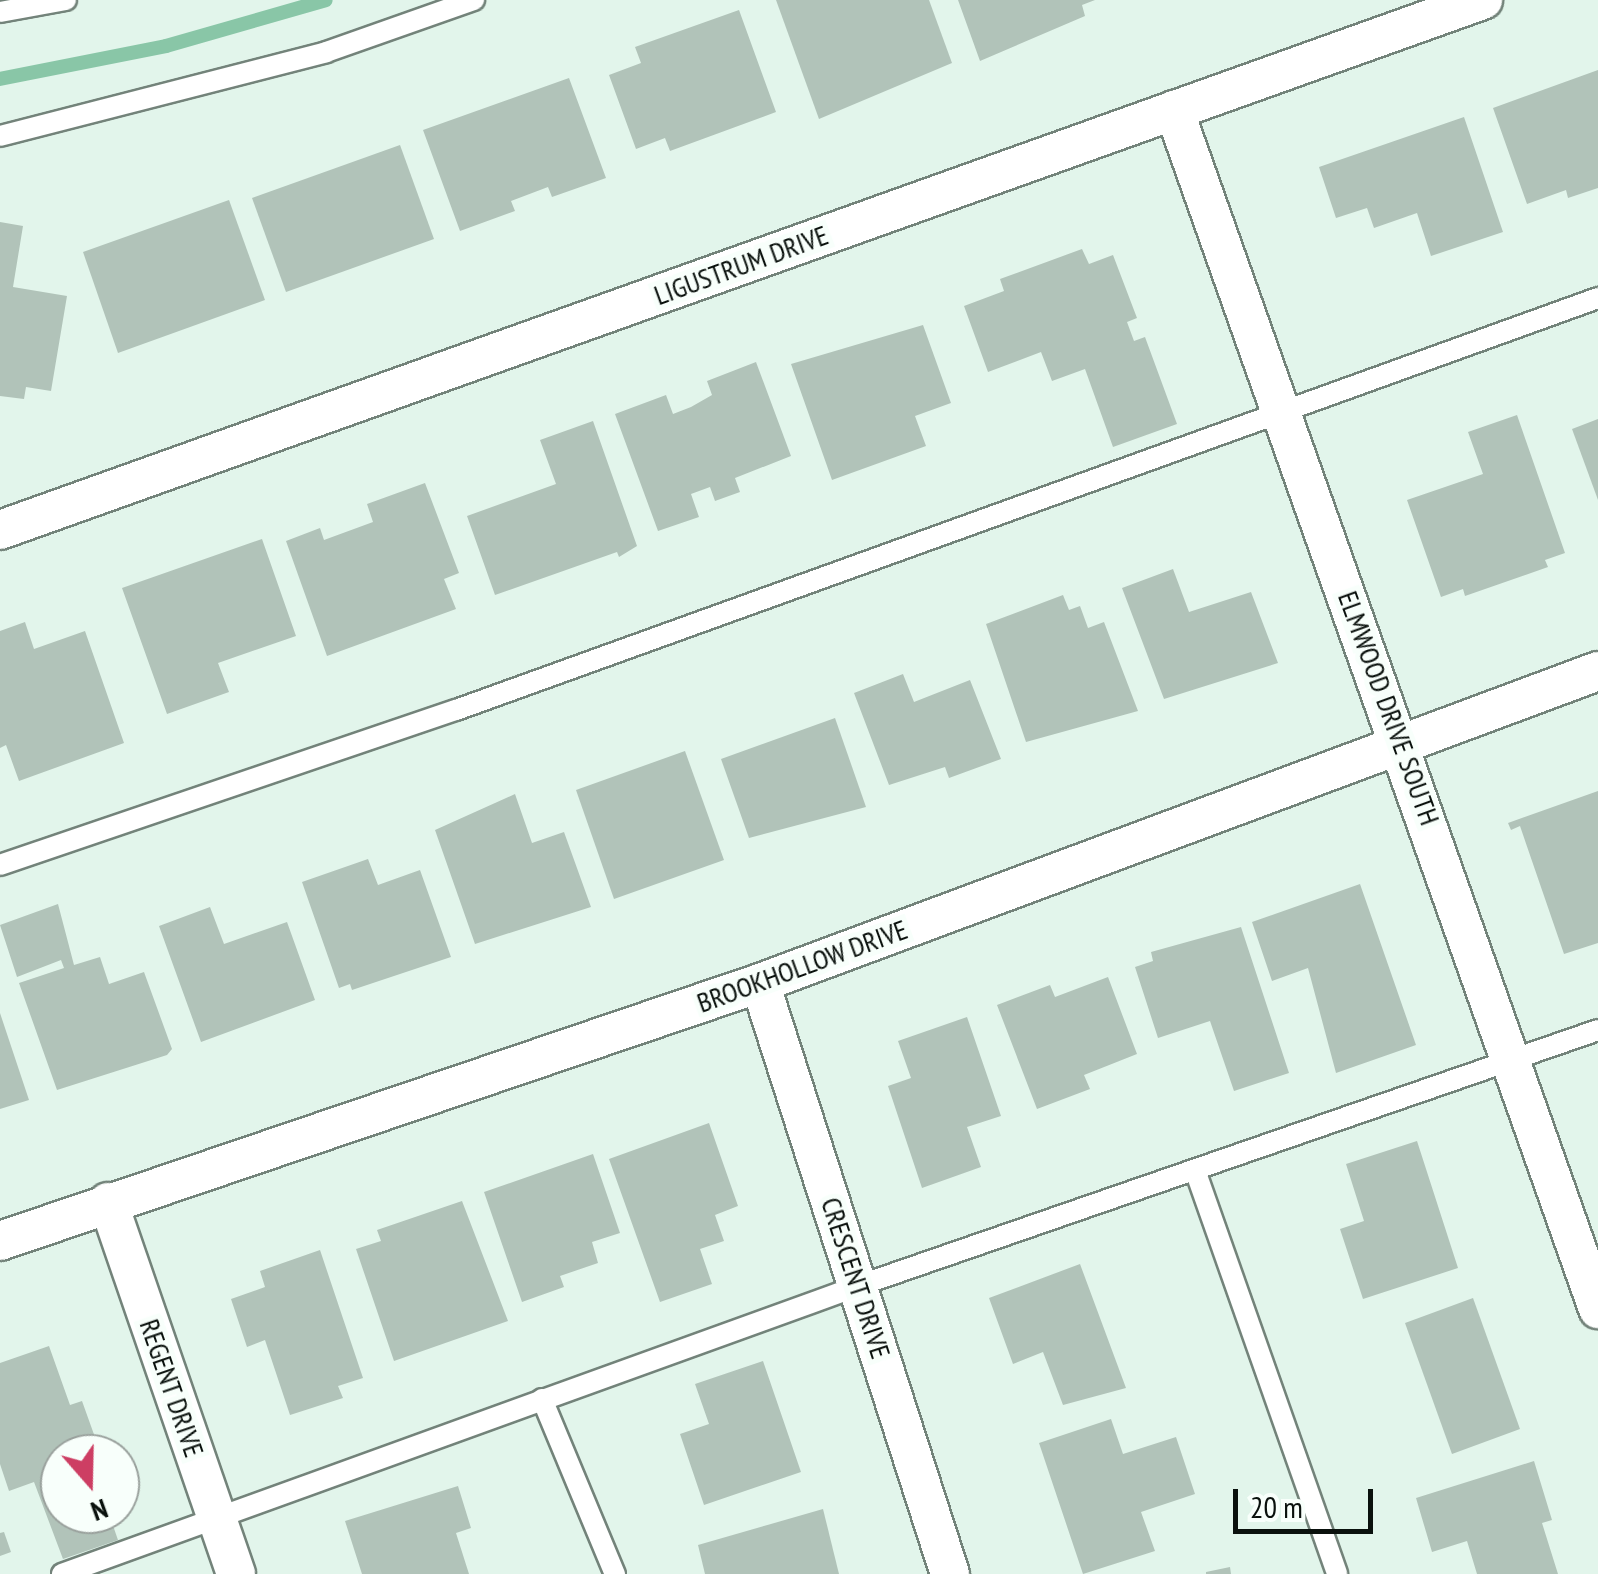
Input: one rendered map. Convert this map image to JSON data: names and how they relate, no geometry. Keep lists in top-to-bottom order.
{
  "streets": {
    "street": [
      "LIGUSTRUM DRIVE",
      "ELMWOOD DRIVE SOUTH",
      "BROOKHOLLOW DRIVE",
      "CRESCENT DRIVE",
      "REGENT DRIVE"
    ]
  },
  "crossings": [
    ["LIGUSTRUM DRIVE", "ELMWOOD DRIVE SOUTH"],
    ["ELMWOOD DRIVE SOUTH", "BROOKHOLLOW DRIVE"],
    ["BROOKHOLLOW DRIVE", "CRESCENT DRIVE"],
    ["BROOKHOLLOW DRIVE", "REGENT DRIVE"]
  ],
  "scale_bar": "20 m",
  "north": "bottom"
}
